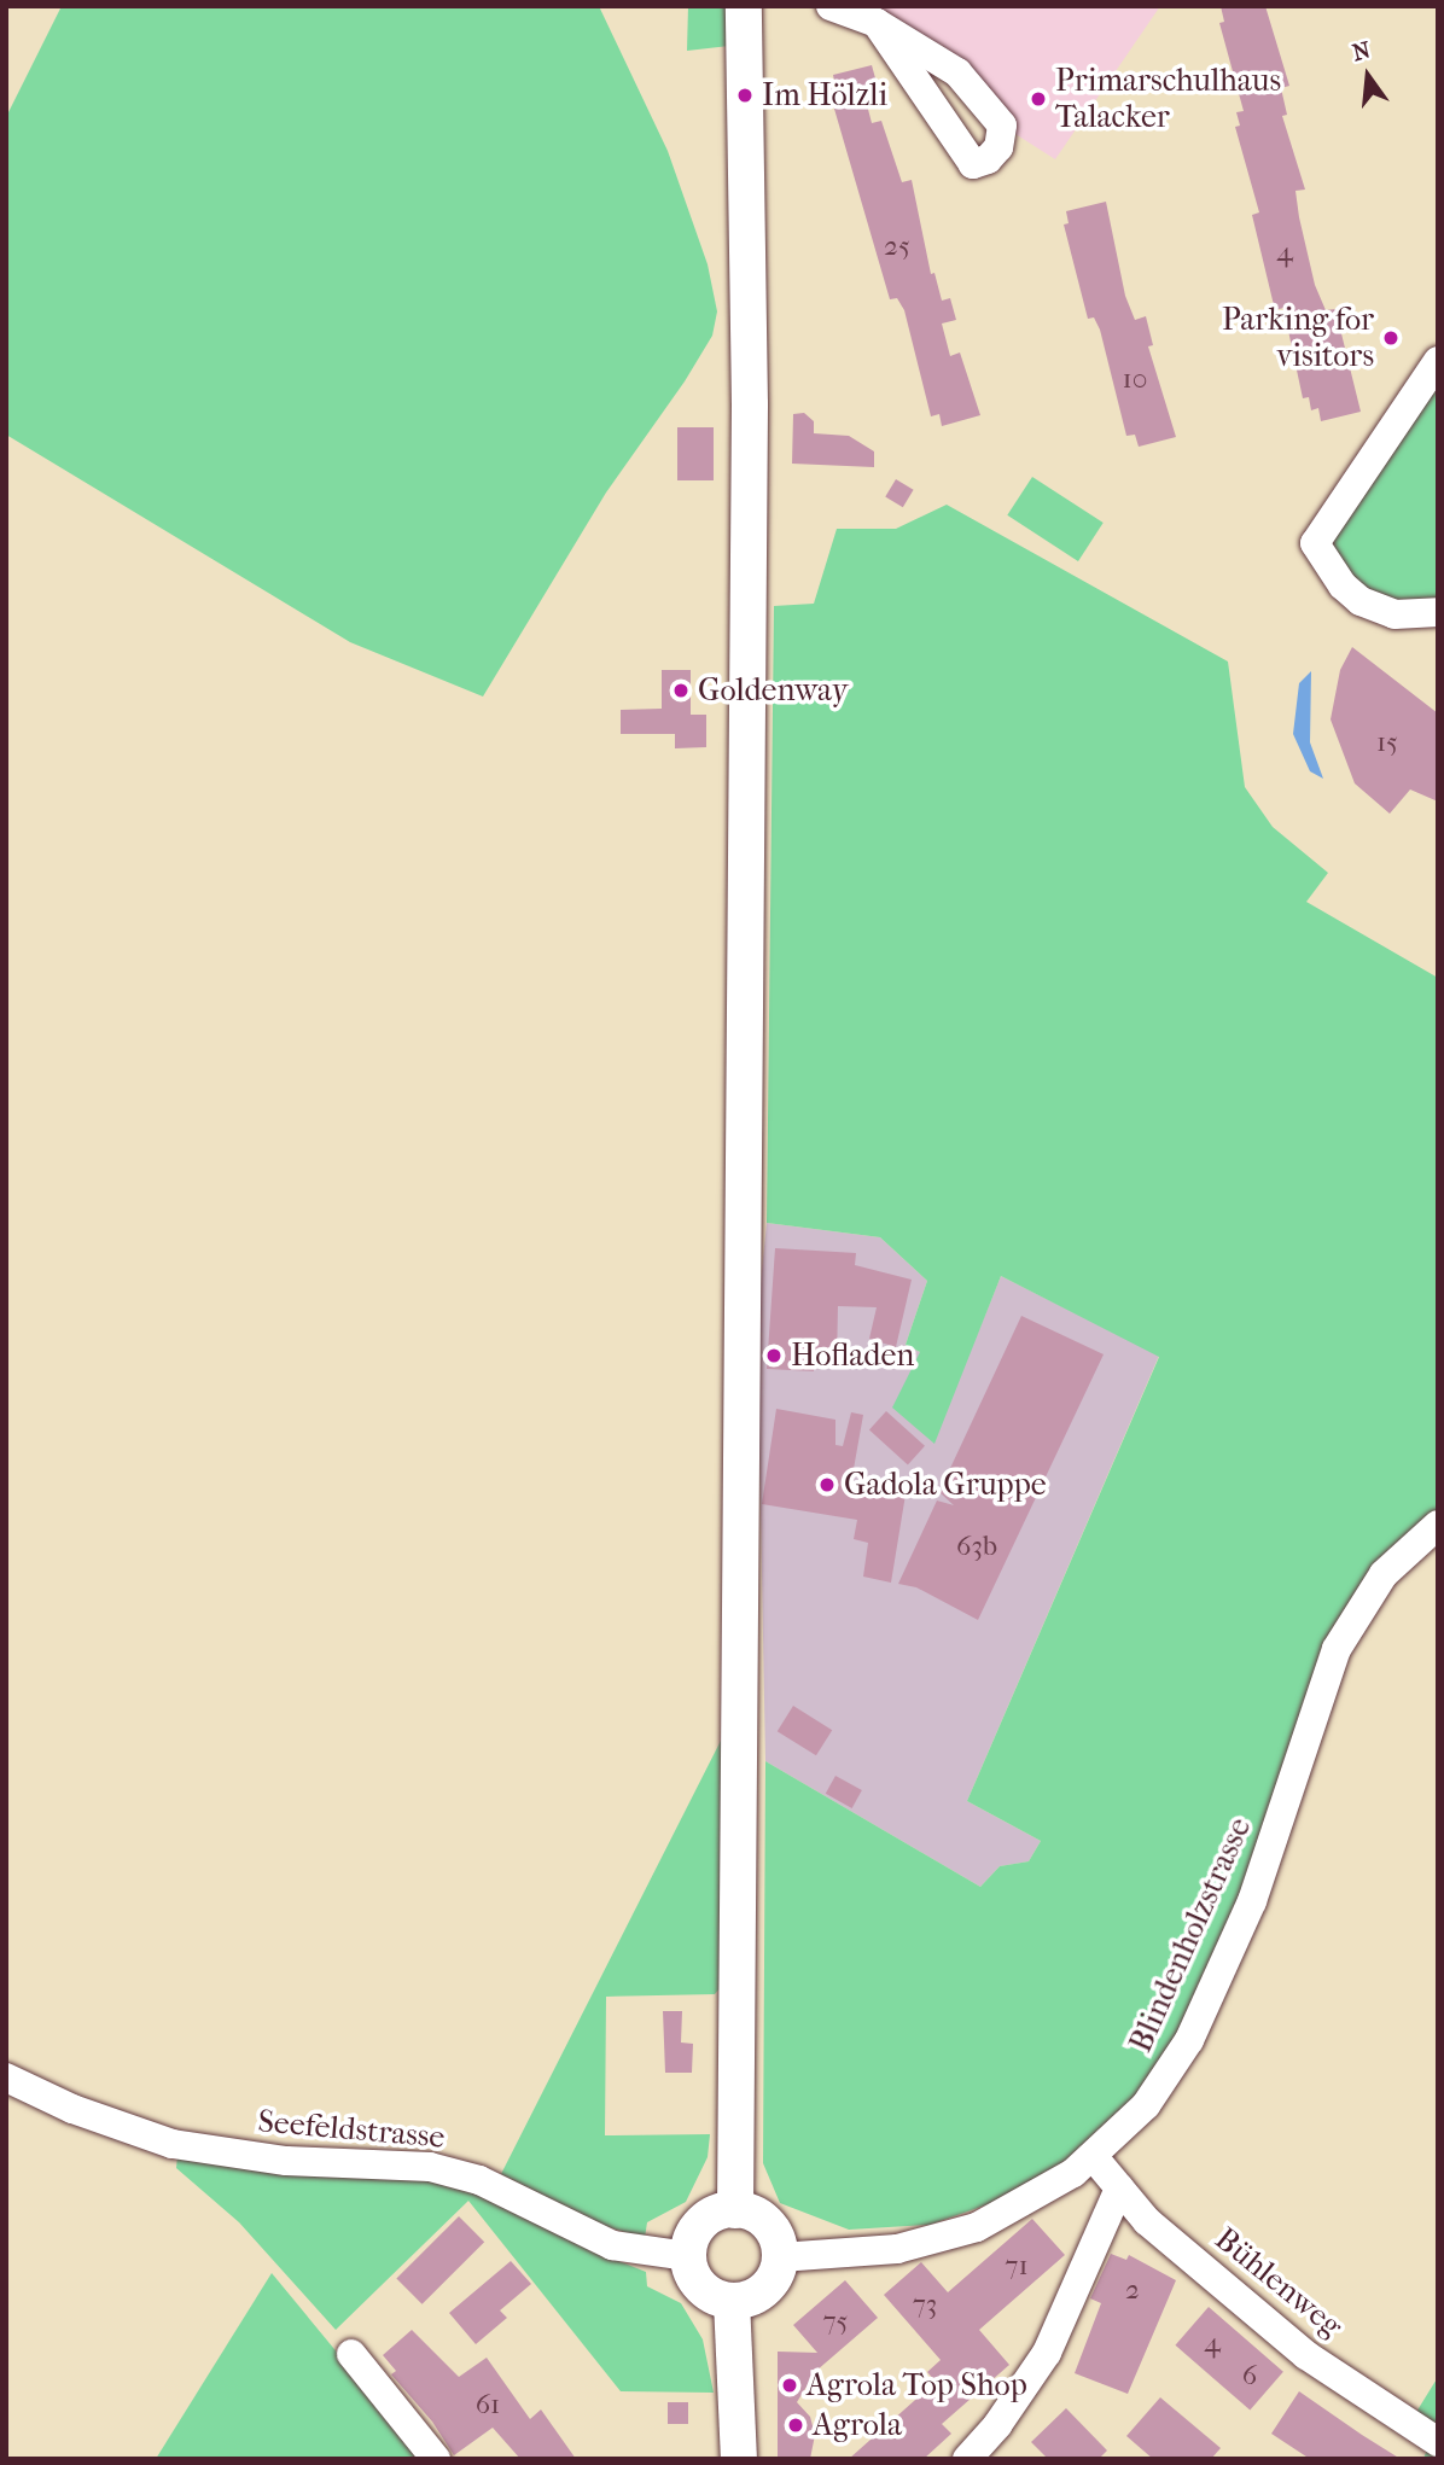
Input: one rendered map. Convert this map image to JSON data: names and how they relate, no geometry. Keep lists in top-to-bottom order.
{
  "streets": {
    "street": ["Blindenholzstrasse", "Seefeldstrasse", "Bühlenweg"]
  },
  "crossings": [
    ["Blindenholzstrasse", "Seefeldstrasse"],
    ["Blindenholzstrasse", "Bühlenweg"]
  ],
  "places": [
    "Im Hölzli",
    "Primarschulhaus Talacker",
    "Parking for visitors",
    "Goldenway",
    "Hofladen",
    "Gadola Gruppe",
    "Agrola Top Shop",
    "Agrola"
  ],
  "house_numbers": [
    "25",
    "4",
    "10",
    "15",
    "63b",
    "71",
    "2",
    "73",
    "75",
    "4",
    "6",
    "61"
  ],
  "north": "top"
}
